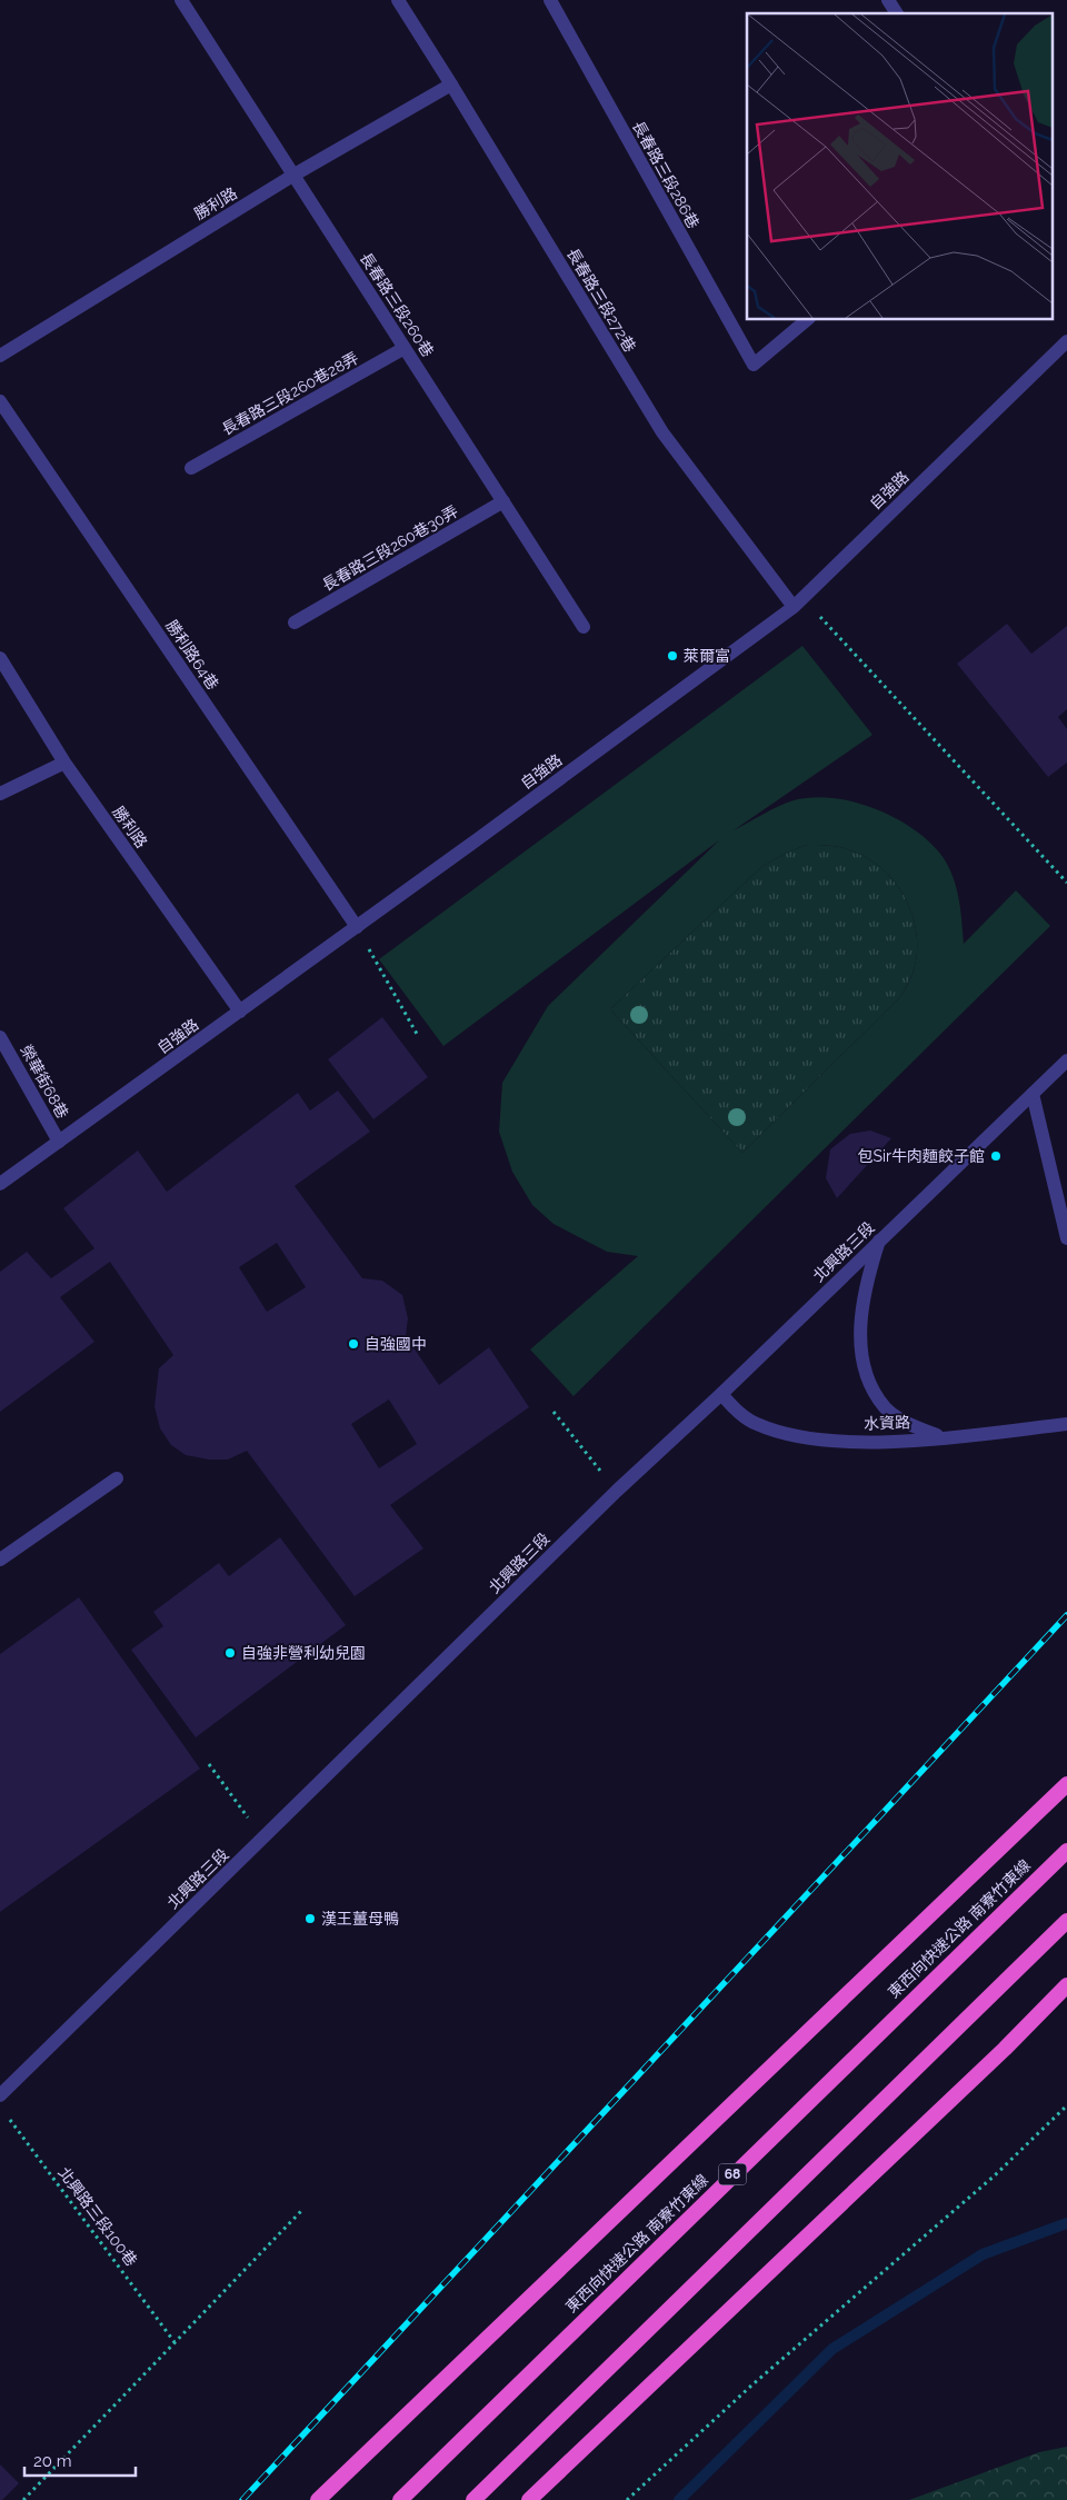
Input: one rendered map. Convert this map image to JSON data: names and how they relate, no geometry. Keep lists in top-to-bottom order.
{
  "streets": {
    "highway": ["東西向快速公路 南寮竹東線", "68"],
    "street": [
      "長春路三段286巷",
      "勝利路",
      "長春路三段272巷",
      "長春路三段260巷",
      "長春路三段260巷28弄",
      "自強路",
      "長春路三段260巷30弄",
      "勝利路64巷",
      "榮華街68巷",
      "北興路三段",
      "水資路"
    ],
    "path": ["北興路三段100巷"]
  },
  "crossings": [
    ["勝利路", "長春路三段272巷"],
    ["勝利路", "長春路三段260巷"],
    ["勝利路", "自強路"],
    ["長春路三段272巷", "自強路"],
    ["長春路三段260巷", "長春路三段260巷28弄"],
    ["長春路三段260巷", "長春路三段260巷30弄"],
    ["自強路", "勝利路64巷"],
    ["自強路", "榮華街68巷"],
    ["北興路三段", "水資路"]
  ],
  "places": [
    "萊爾富",
    "包Sir牛肉麵餃子館",
    "自強國中",
    "自強非營利幼兒園",
    "漢王薑母鴨"
  ],
  "scale_bar": "20 m"
}
